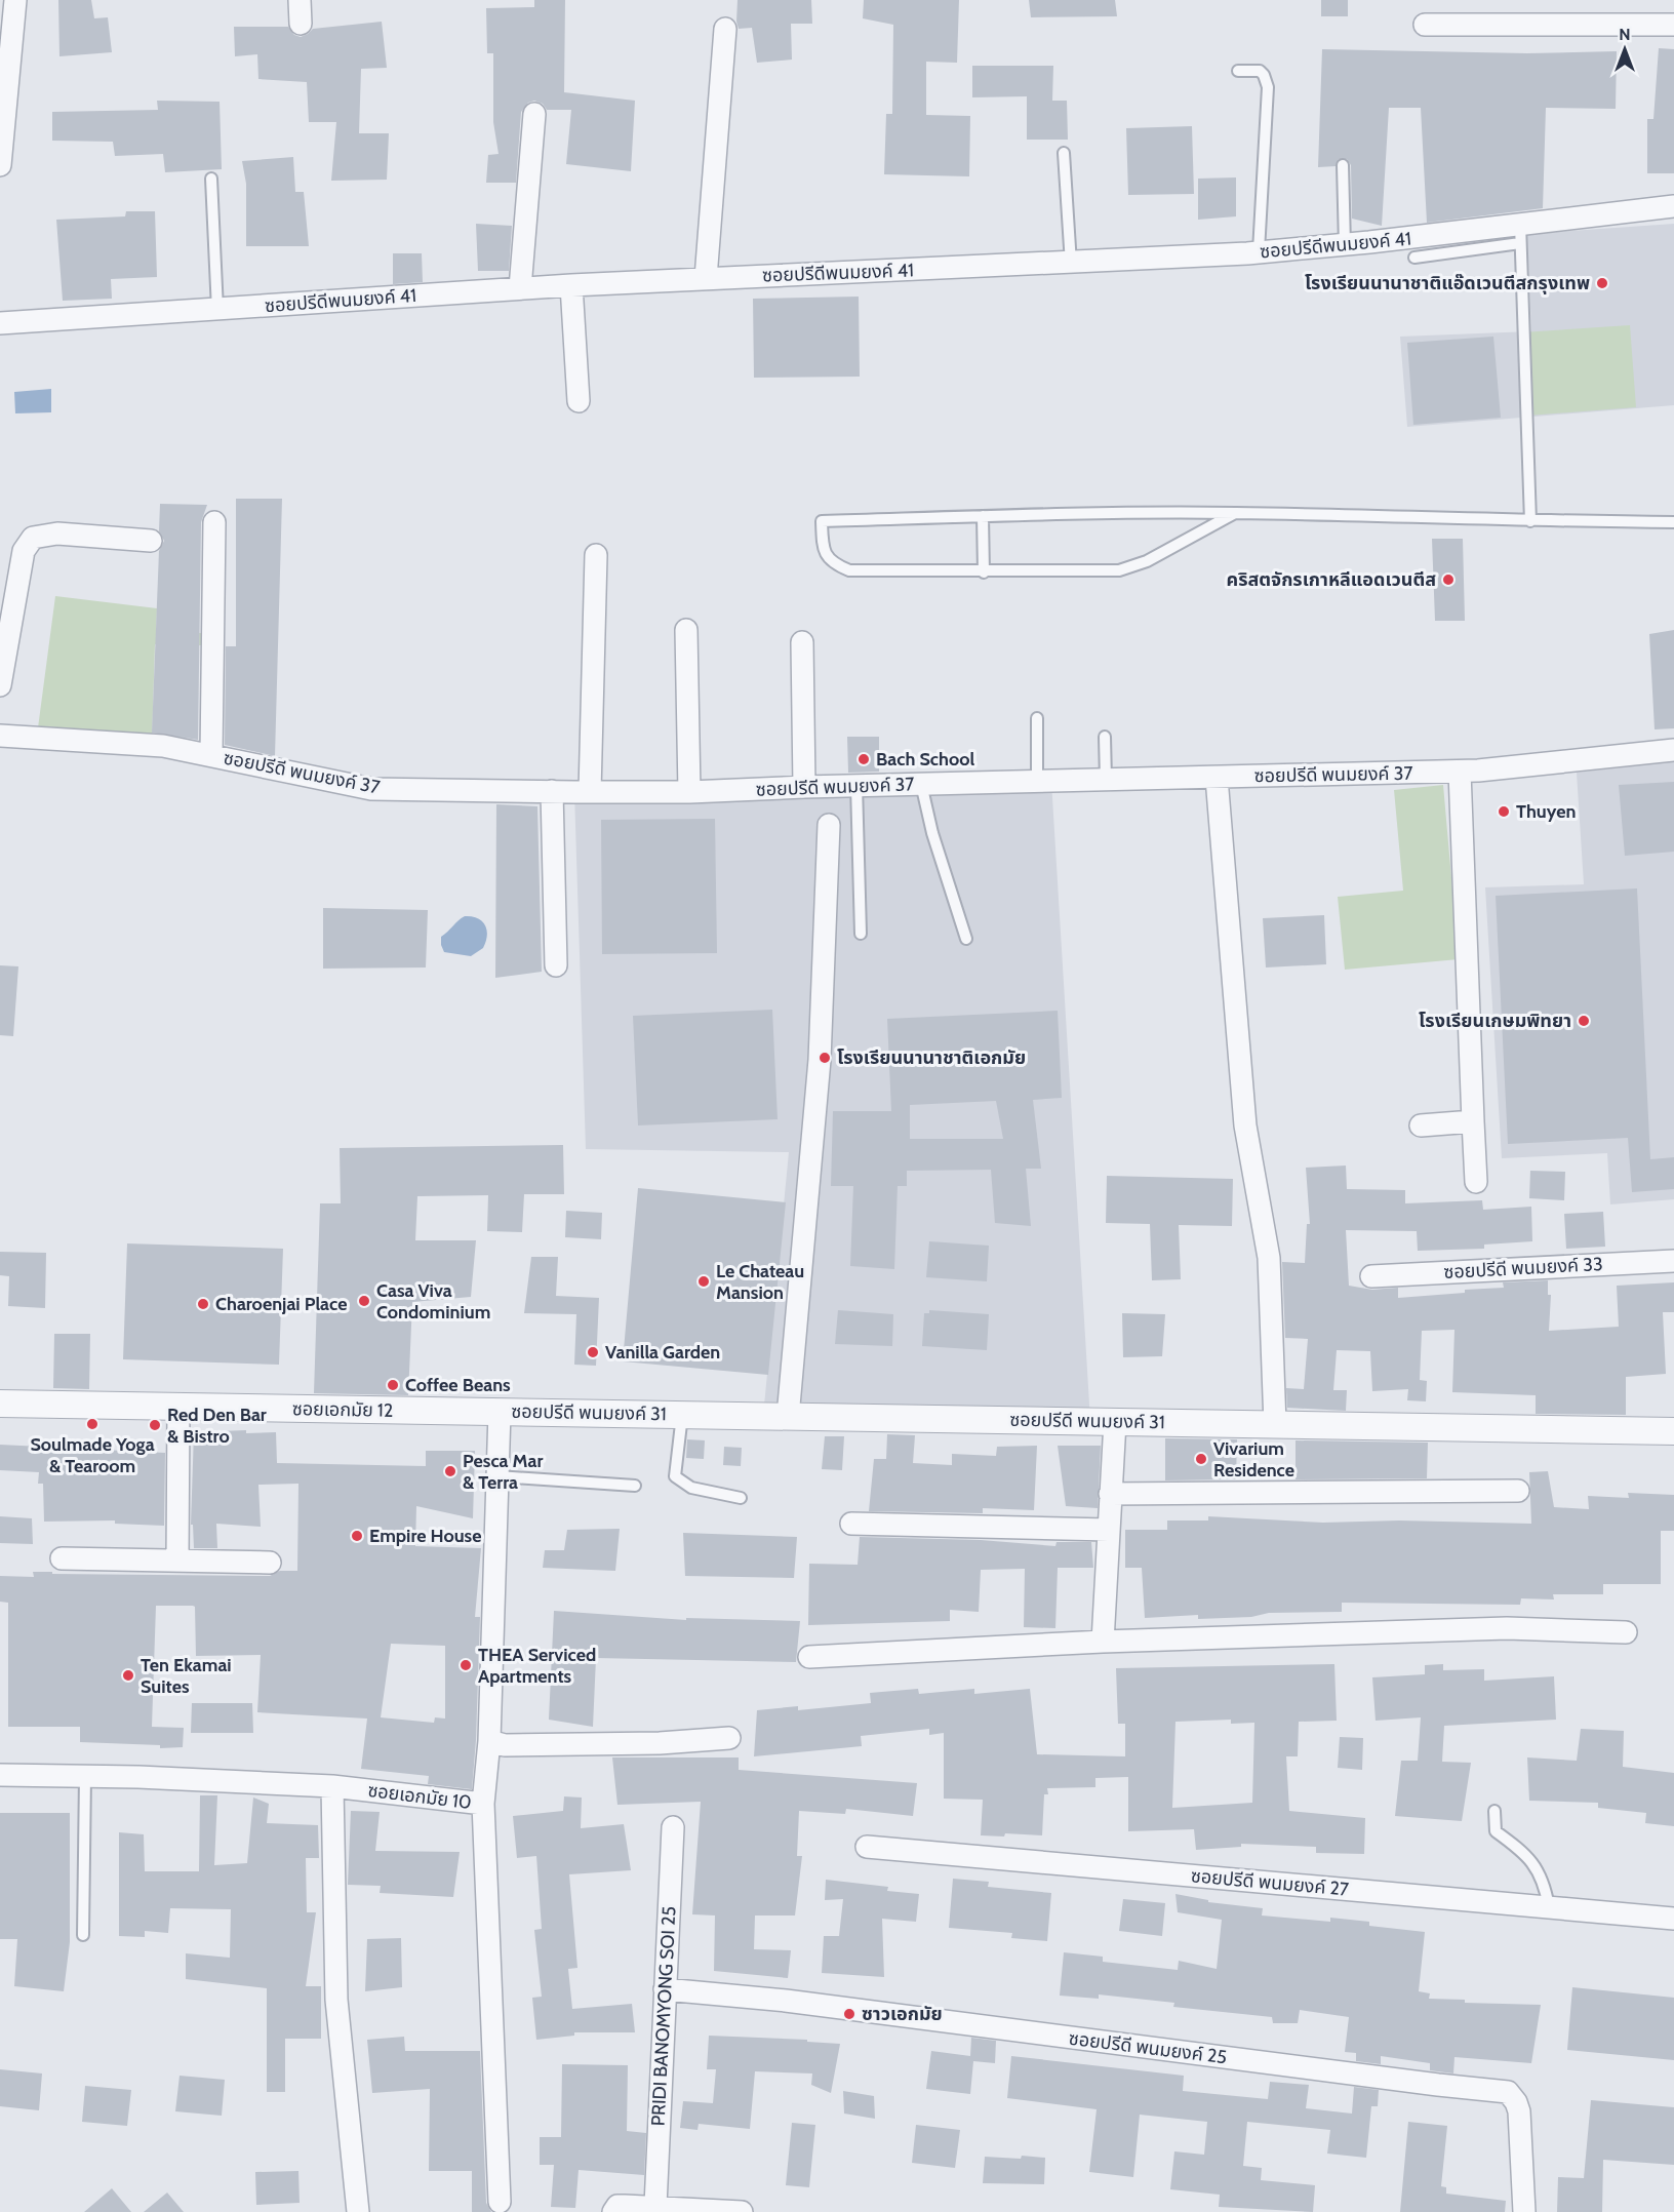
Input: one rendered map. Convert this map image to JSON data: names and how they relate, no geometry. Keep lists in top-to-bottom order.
{
  "streets": {
    "street": [
      "ซอยปรีดีพนมยงค์ 41",
      "ซอยปรีดี พนมยงค์ 37",
      "ซอยปรีดี พนมยงค์ 33",
      "ซอยเอกมัย 12",
      "ซอยปรีดี พนมยงค์ 31",
      "ซอยเอกมัย 10",
      "ซอยปรีดี พนมยงค์ 27",
      "PRIDI BANOMYONG SOI 25",
      "ซอยปรีดี พนมยงค์ 25"
    ]
  },
  "crossings": [
    ["ซอยเอกมัย 12", "ซอยปรีดี พนมยงค์ 31"],
    ["ซอยเอกมัย 12", "ซอยเอกมัย 10"],
    ["ซอยปรีดี พนมยงค์ 31", "ซอยเอกมัย 10"],
    ["PRIDI BANOMYONG SOI 25", "ซอยปรีดี พนมยงค์ 25"]
  ],
  "places": [
    "โรงเรียนนานาชาติแอ๊ดเวนตีสกรุงเทพ",
    "คริสตจักรเกาหลีแอดเวนตีส",
    "Bach School",
    "Thuyen",
    "โรงเรียนเกษมพิทยา",
    "โรงเรียนนานาชาติเอกมัย",
    "Le Chateau Mansion",
    "Casa Viva Condominium",
    "Charoenjai Place",
    "Vanilla Garden",
    "Coffee Beans",
    "Soulmade Yoga & Tearoom",
    "Red Den Bar & Bistro",
    "Vivarium Residence",
    "Pesca Mar & Terra",
    "Empire House",
    "THEA Serviced Apartments",
    "Ten Ekamai Suites",
    "ซาวเอกมัย"
  ],
  "north": "top"
}
